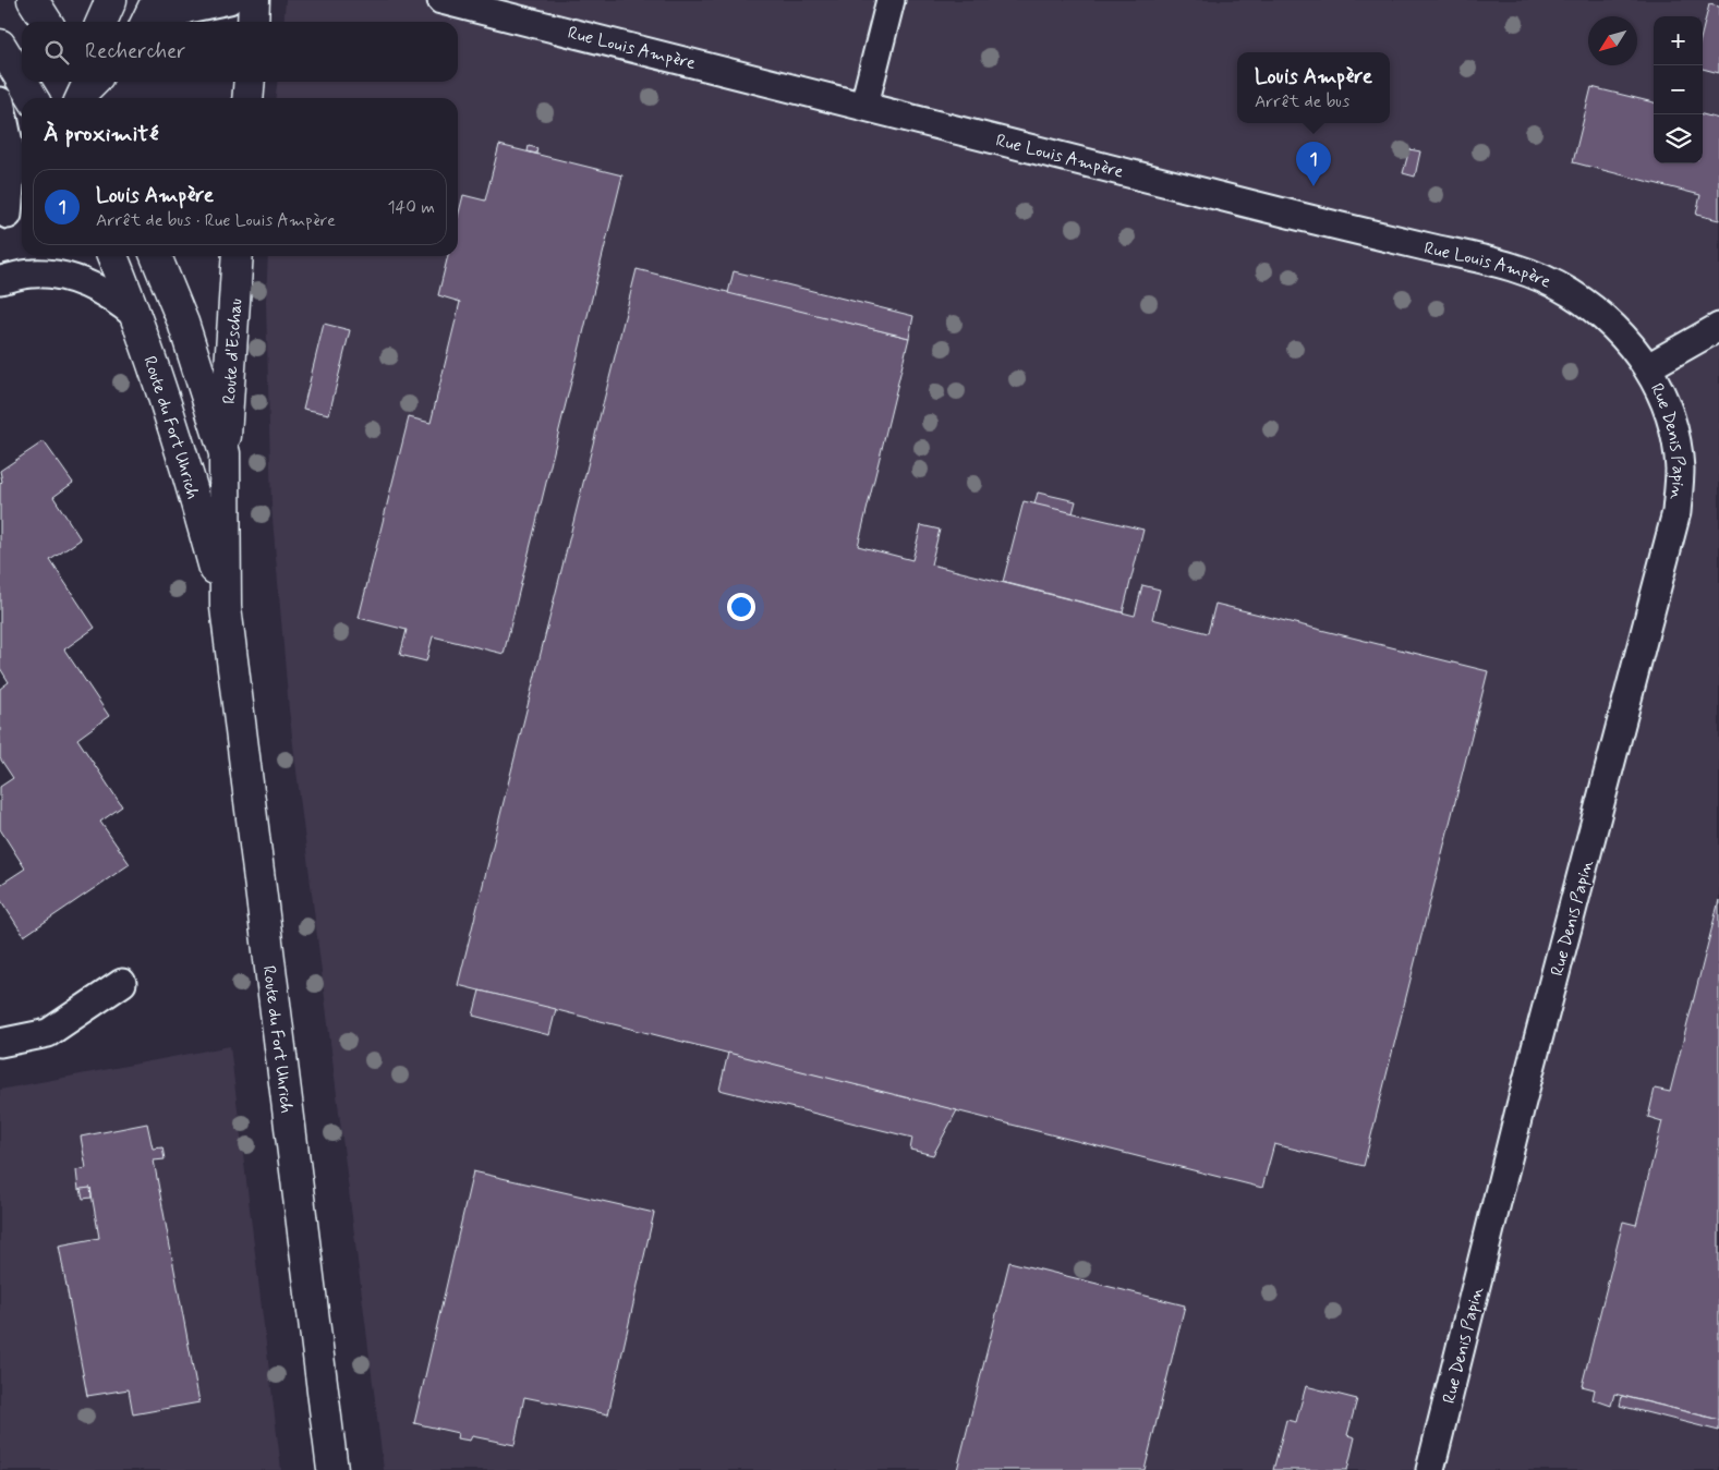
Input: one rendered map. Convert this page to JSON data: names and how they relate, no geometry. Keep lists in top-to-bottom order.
{
  "streets": {
    "main road": ["Route d'Eschau", "Route du Fort Uhrich"],
    "street": ["Rue Louis Ampère", "Rue Denis Papin"]
  },
  "crossings": [
    ["Rue Louis Ampère", "Rue Denis Papin"],
    ["Route d'Eschau", "Route du Fort Uhrich"]
  ],
  "north": "bottom left",
  "page": {
    "map_buttons": ["+", "−"],
    "search": "Rechercher",
    "popup": ["Louis Ampère", "Arrêt de bus"],
    "heading": "À proximité",
    "pins": "1",
    "list": [
      {
        "mark": "1",
        "name": "Louis Ampère",
        "note": "Arrêt de bus · Rue Louis Ampère",
        "value": "140 m"
      }
    ]
  }
}
